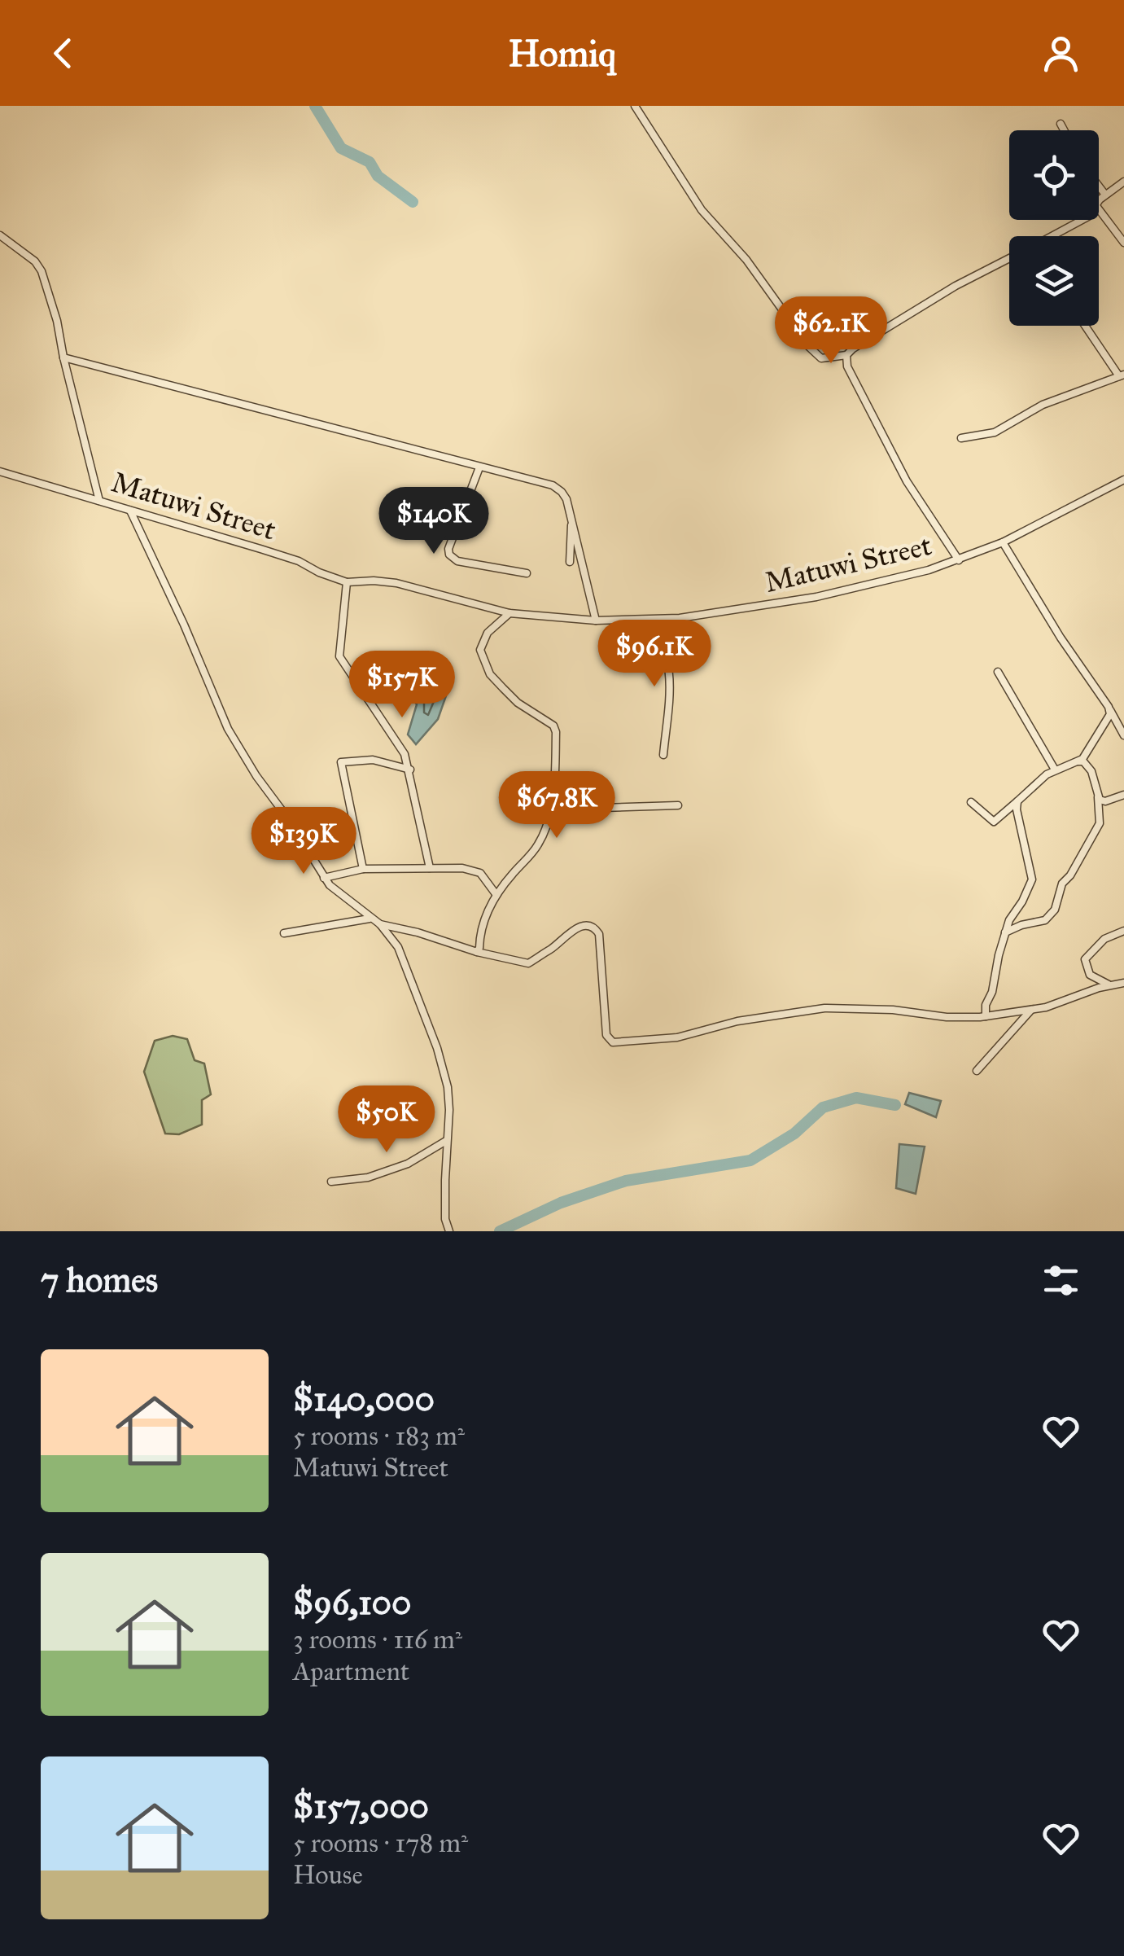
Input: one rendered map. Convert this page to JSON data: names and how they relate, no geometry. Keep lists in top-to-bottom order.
{
  "streets": {
    "street": ["Matuwi Street"]
  },
  "page": {
    "header": "Homiq",
    "price": [
      "$62.1K",
      "$140K",
      "$96.1K",
      "$157K",
      "$67.8K",
      "$139K",
      "$50K"
    ],
    "heading": "7 homes",
    "list": [
      {
        "name": "$140,000",
        "note": "5 rooms · 183 m² · Matuwi Street"
      },
      {
        "name": "$96,100",
        "note": "3 rooms · 116 m² · Apartment"
      },
      {
        "name": "$157,000",
        "note": "5 rooms · 178 m² · House"
      }
    ]
  }
}
